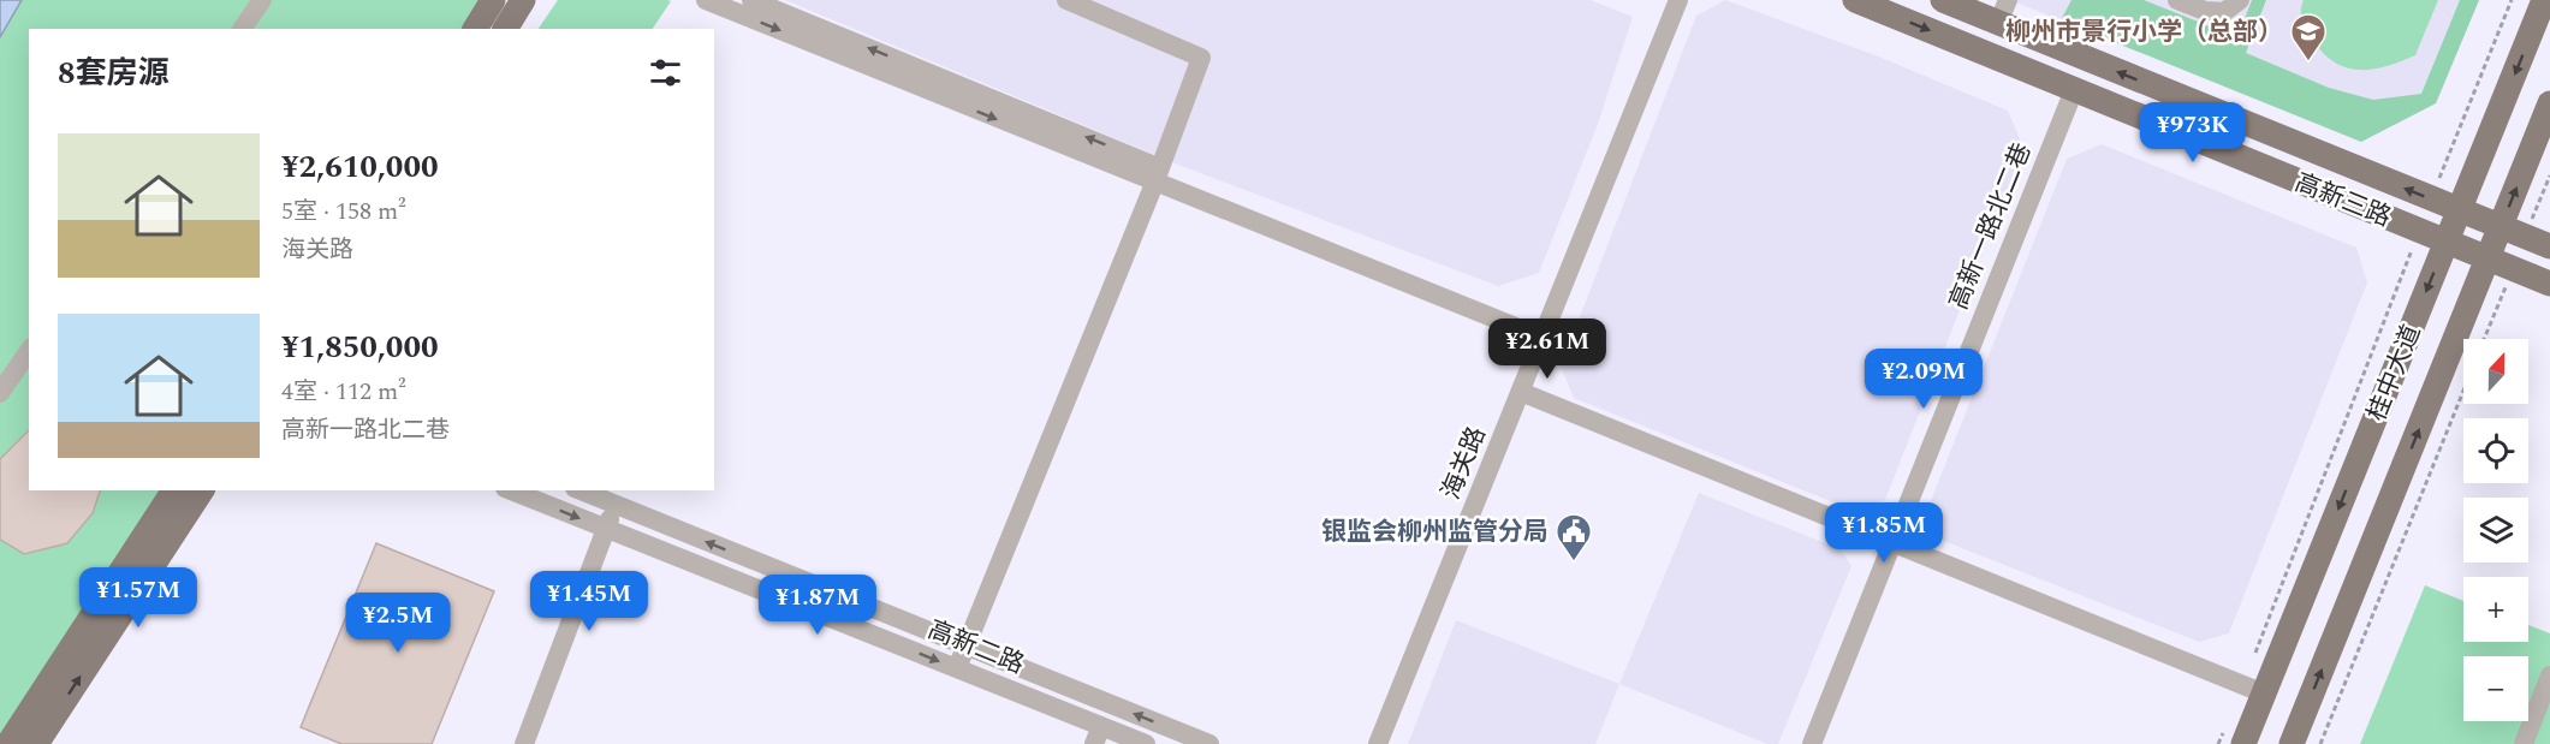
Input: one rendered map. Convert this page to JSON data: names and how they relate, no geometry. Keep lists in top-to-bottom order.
{
  "streets": {
    "main road": ["高新三路", "桂中大道"],
    "street": ["高新一路北二巷", "海关路", "高新二路"]
  },
  "crossings": [
    ["高新三路", "高新一路北二巷"],
    ["高新三路", "桂中大道"]
  ],
  "places": {
    "school or university": ["柳州市景行小学（总部）"],
    "public building": ["银监会柳州监管分局"]
  },
  "north": "top",
  "page": {
    "heading": "8套房源",
    "price": [
      "¥973K",
      "¥2.61M",
      "¥2.09M",
      "¥1.85M",
      "¥1.57M",
      "¥1.45M",
      "¥1.87M",
      "¥2.5M"
    ],
    "list": [
      {
        "name": "¥2,610,000",
        "note": "5室 · 158 m² · 海关路"
      },
      {
        "name": "¥1,850,000",
        "note": "4室 · 112 m² · 高新一路北二巷"
      }
    ],
    "map_buttons": ["+", "−"]
  }
}
